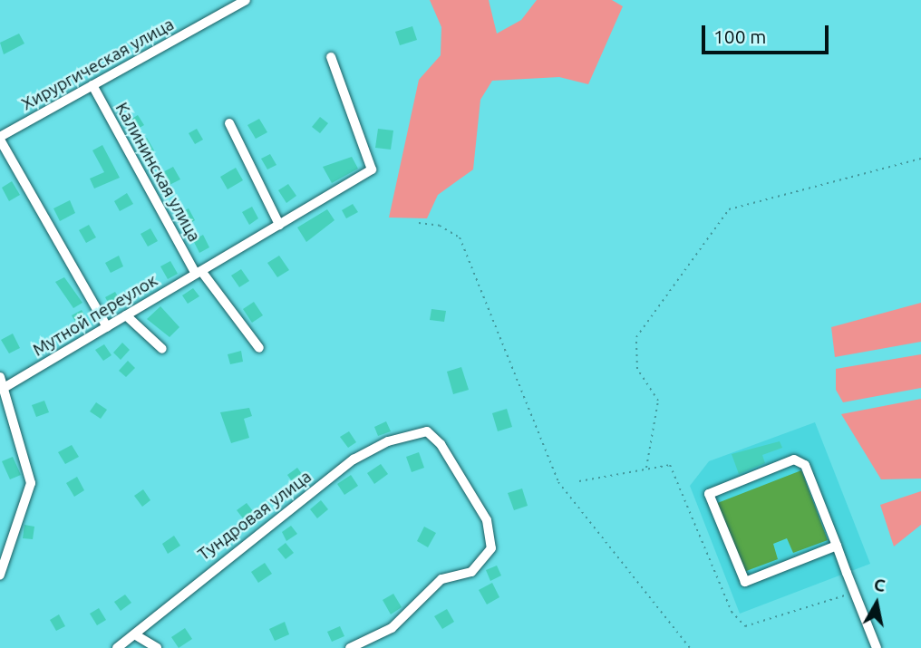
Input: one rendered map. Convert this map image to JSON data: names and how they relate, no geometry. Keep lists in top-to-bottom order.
{
  "streets": {
    "street": [
      "Хирургическая улица",
      "Калининская улица",
      "Мутной переулок",
      "Тундровая улица"
    ]
  },
  "crossings": [
    ["Хирургическая улица", "Калининская улица"],
    ["Калининская улица", "Мутной переулок"]
  ],
  "scale_bar": "100 m",
  "north": "top"
}
